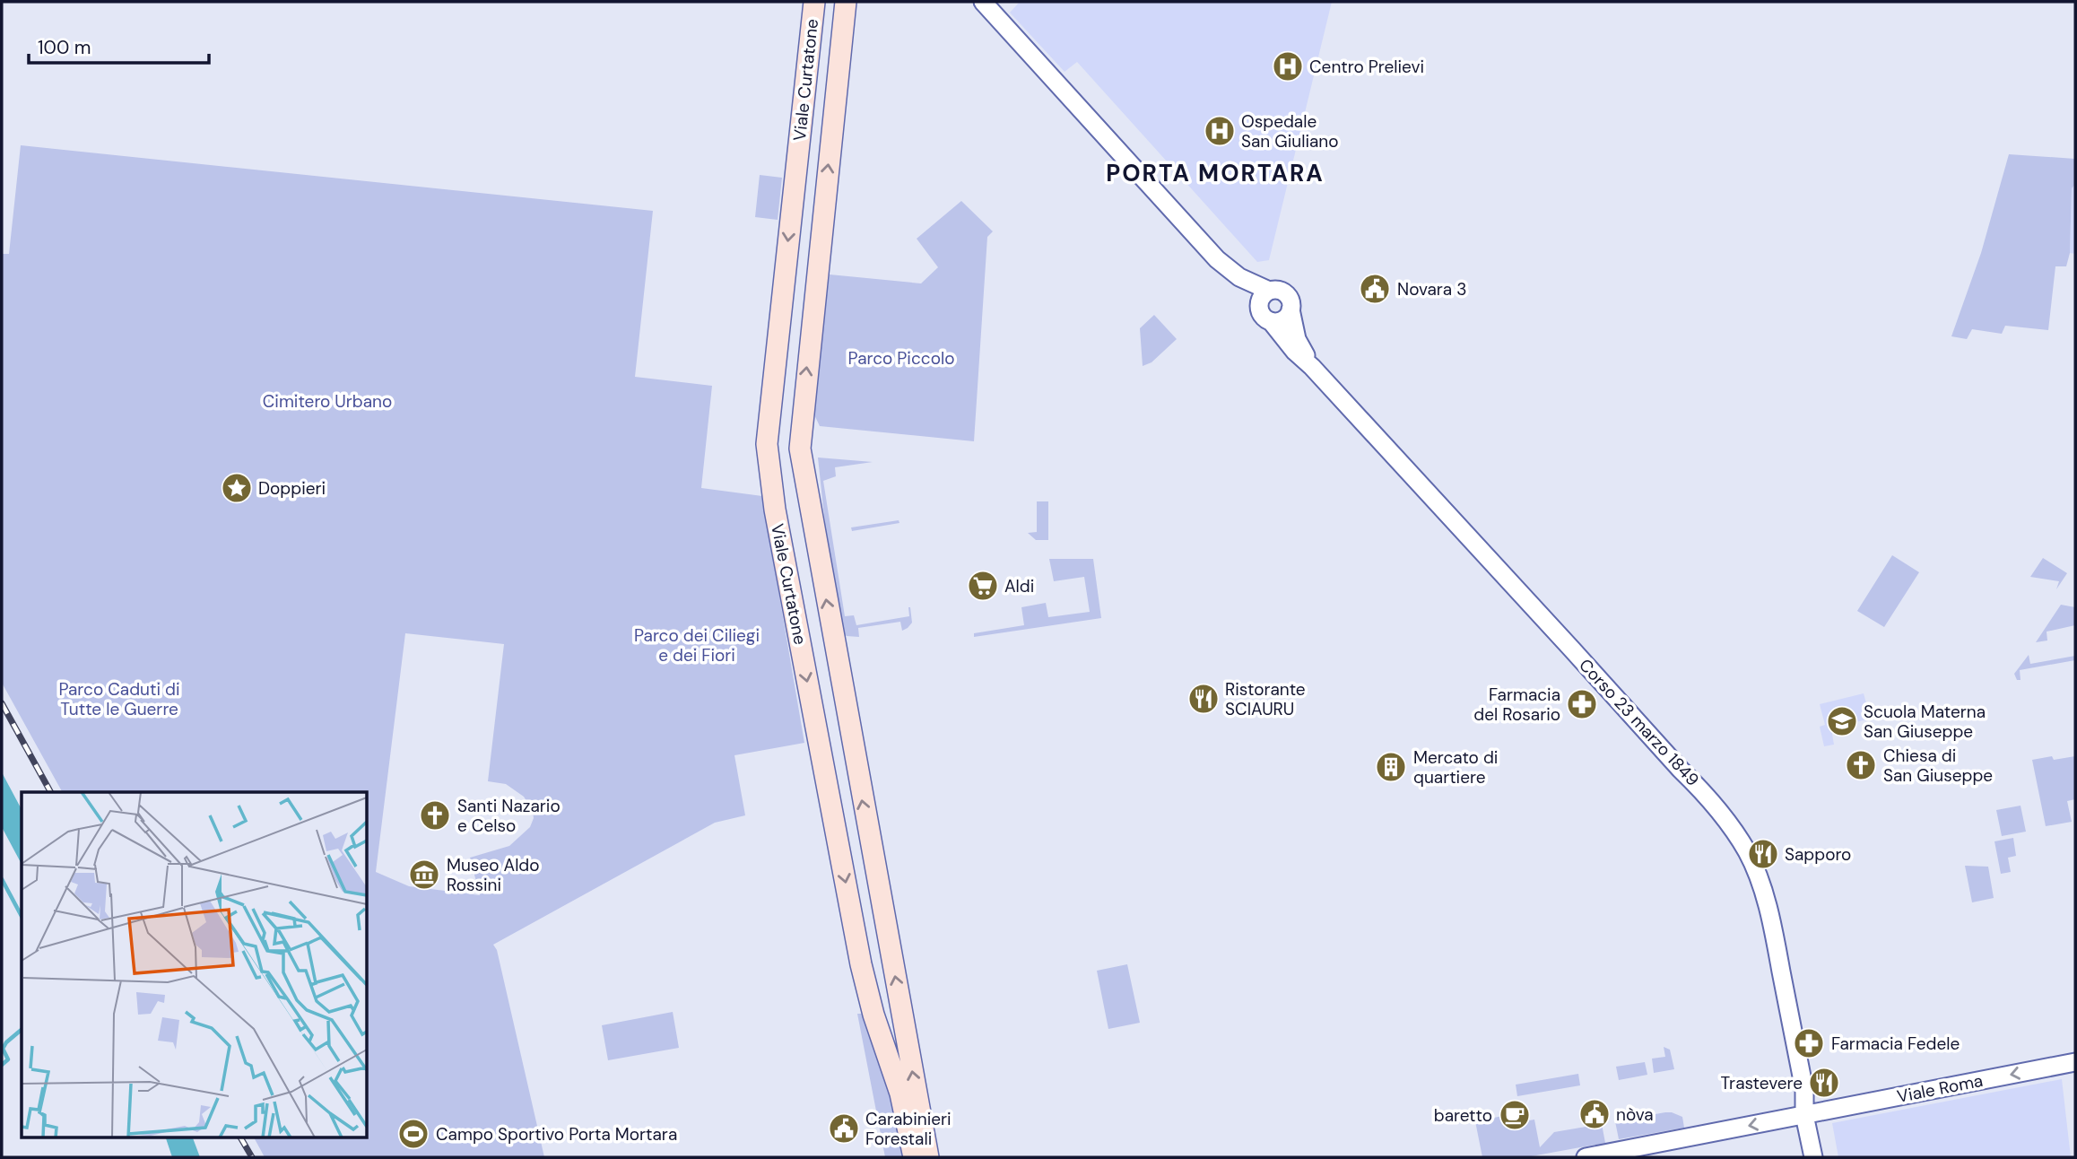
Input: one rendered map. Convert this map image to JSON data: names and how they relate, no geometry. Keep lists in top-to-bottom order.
{
  "streets": {
    "main road": ["Viale Curtatone"],
    "street": ["Corso 23 marzo 1849", "Viale Roma"]
  },
  "crossings": [
    ["Corso 23 marzo 1849", "Viale Roma"]
  ],
  "one_way": ["Viale Roma"],
  "districts": ["PORTA MORTARA"],
  "parks": [
    "Parco Piccolo",
    "Cimitero Urbano",
    "Parco dei Ciliegi e dei Fiori",
    "Parco Caduti di Tutte le Guerre"
  ],
  "places": {
    "hospital": ["Centro Prelievi", "Ospedale San Giuliano"],
    "public building": ["Novara 3", "nòva", "Carabinieri Forestali"],
    "place": ["Doppieri"],
    "supermarket": ["Aldi"],
    "restaurant": ["Ristorante SCIAURU", "Sapporo", "Trastevere"],
    "pharmacy": ["Farmacia del Rosario", "Farmacia Fedele"],
    "school or university": ["Scuola Materna San Giuseppe"],
    "church": ["Chiesa di San Giuseppe", "Santi Nazario e Celso"],
    "building": ["Mercato di quartiere"],
    "museum": ["Museo Aldo Rossini"],
    "cafe": ["baretto"],
    "sports": ["Campo Sportivo Porta Mortara"]
  },
  "scale_bar": "100 m"
}
